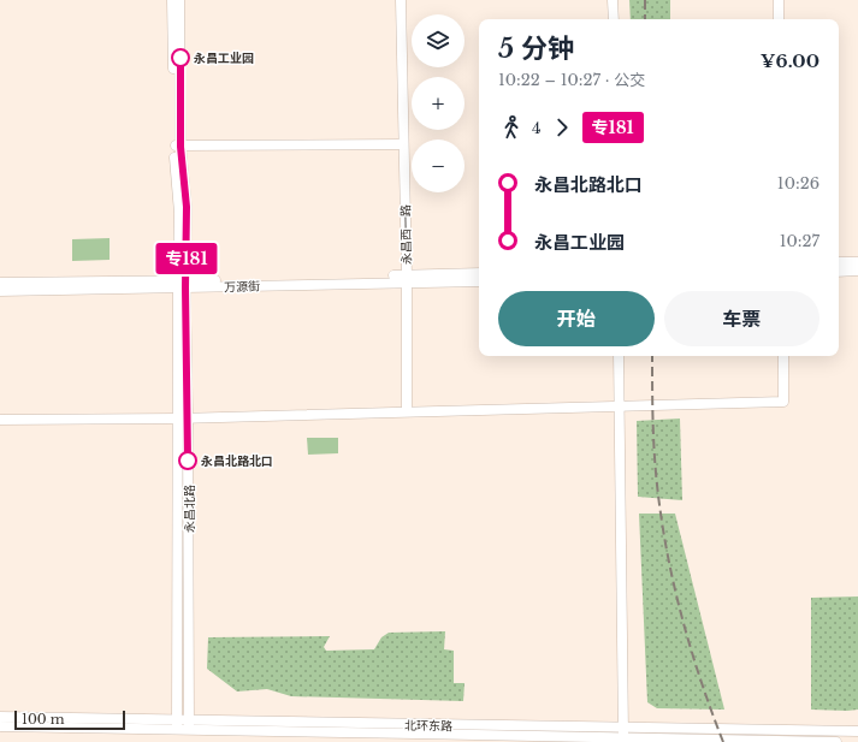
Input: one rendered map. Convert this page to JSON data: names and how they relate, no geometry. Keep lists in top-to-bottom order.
{
  "streets": {
    "street": [
      "永昌西一路",
      "万源街",
      "永昌北路",
      "北环东路"
    ]
  },
  "crossings": [
    ["永昌西一路", "万源街"],
    ["万源街", "永昌北路"],
    ["永昌北路", "北环东路"]
  ],
  "places": ["永昌工业园", "永昌北路北口"],
  "lines": ["bus line 专181"],
  "scale_bar": "100 m",
  "page": {
    "on_map": "专181",
    "map_buttons": ["+", "−"],
    "heading": ["5 分钟", "10:22 – 10:27 · 公交", "¥6.00"],
    "legs": ["4", "专181"],
    "list": [
      {
        "name": "永昌北路北口",
        "value": "10:26"
      },
      {
        "name": "永昌工业园",
        "value": "10:27"
      }
    ],
    "buttons": ["开始", "车票"],
    "scale": "100 m"
  }
}
